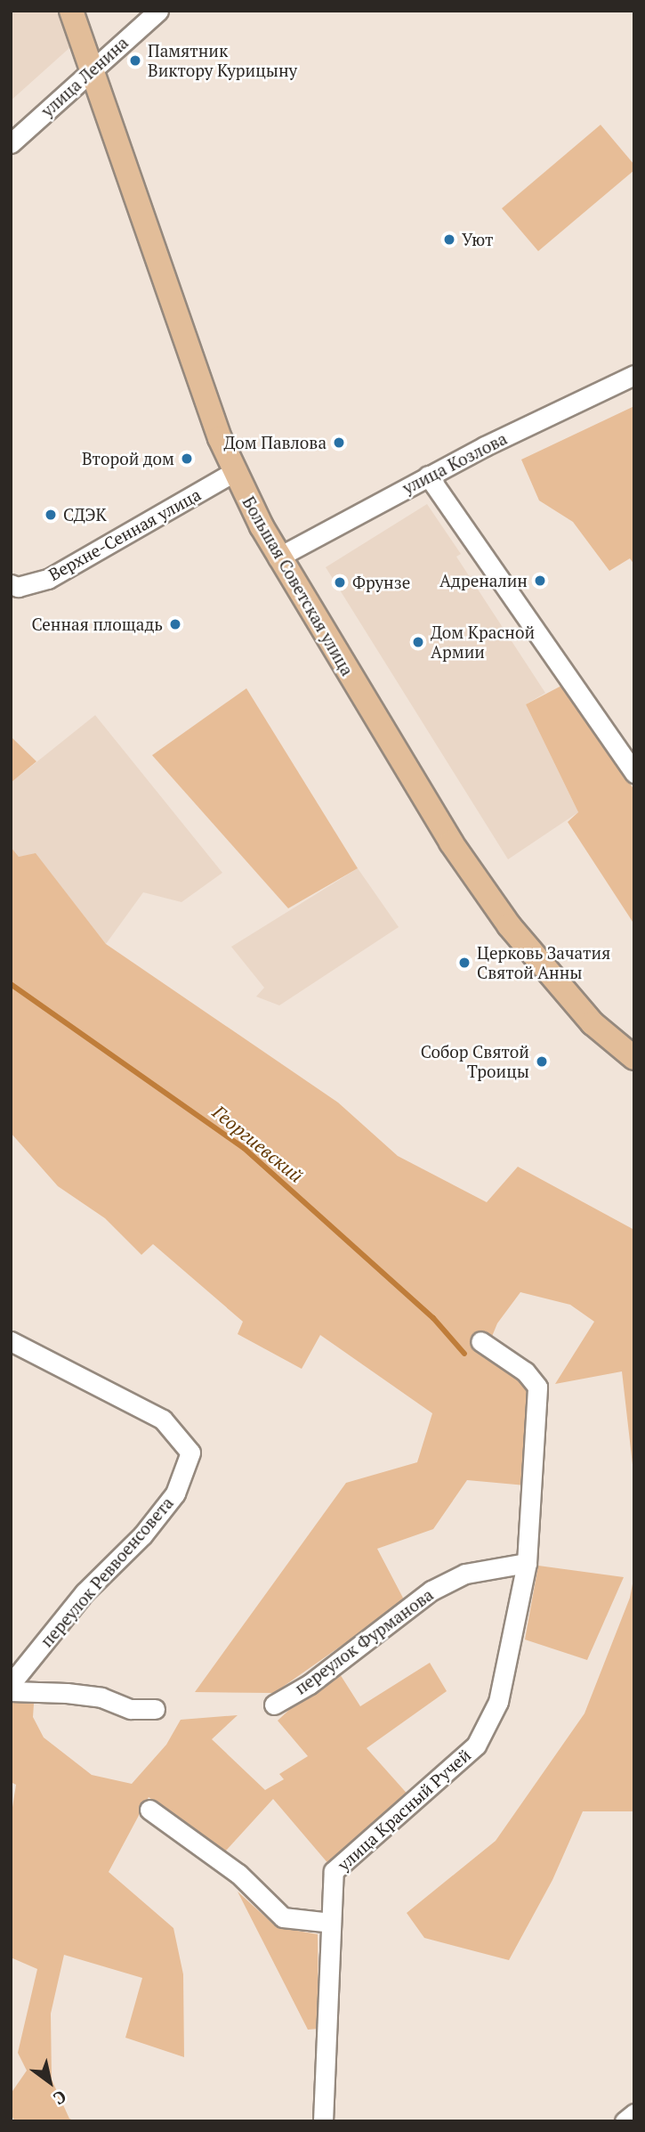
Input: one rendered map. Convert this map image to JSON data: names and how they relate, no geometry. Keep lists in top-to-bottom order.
{
  "streets": {
    "main road": ["Большая Советская улица"],
    "street": [
      "улица Ленина",
      "улица Козлова",
      "Верхне-Сенная улица",
      "переулок Реввоенсовета",
      "переулок Фурманова",
      "улица Красный Ручей"
    ]
  },
  "crossings": [
    ["улица Ленина", "Большая Советская улица"],
    ["улица Козлова", "Большая Советская улица"],
    ["Верхне-Сенная улица", "Большая Советская улица"],
    ["переулок Фурманова", "улица Красный Ручей"]
  ],
  "water": ["Георгиевский"],
  "places": [
    "Памятник Виктору Курицыну",
    "Уют",
    "Дом Павлова",
    "Второй дом",
    "СДЭК",
    "Адреналин",
    "Фрунзе",
    "Сенная площадь",
    "Дом Красной Армии",
    "Церковь Зачатия Святой Анны",
    "Собор Святой Троицы"
  ],
  "north": "bottom right"
}
